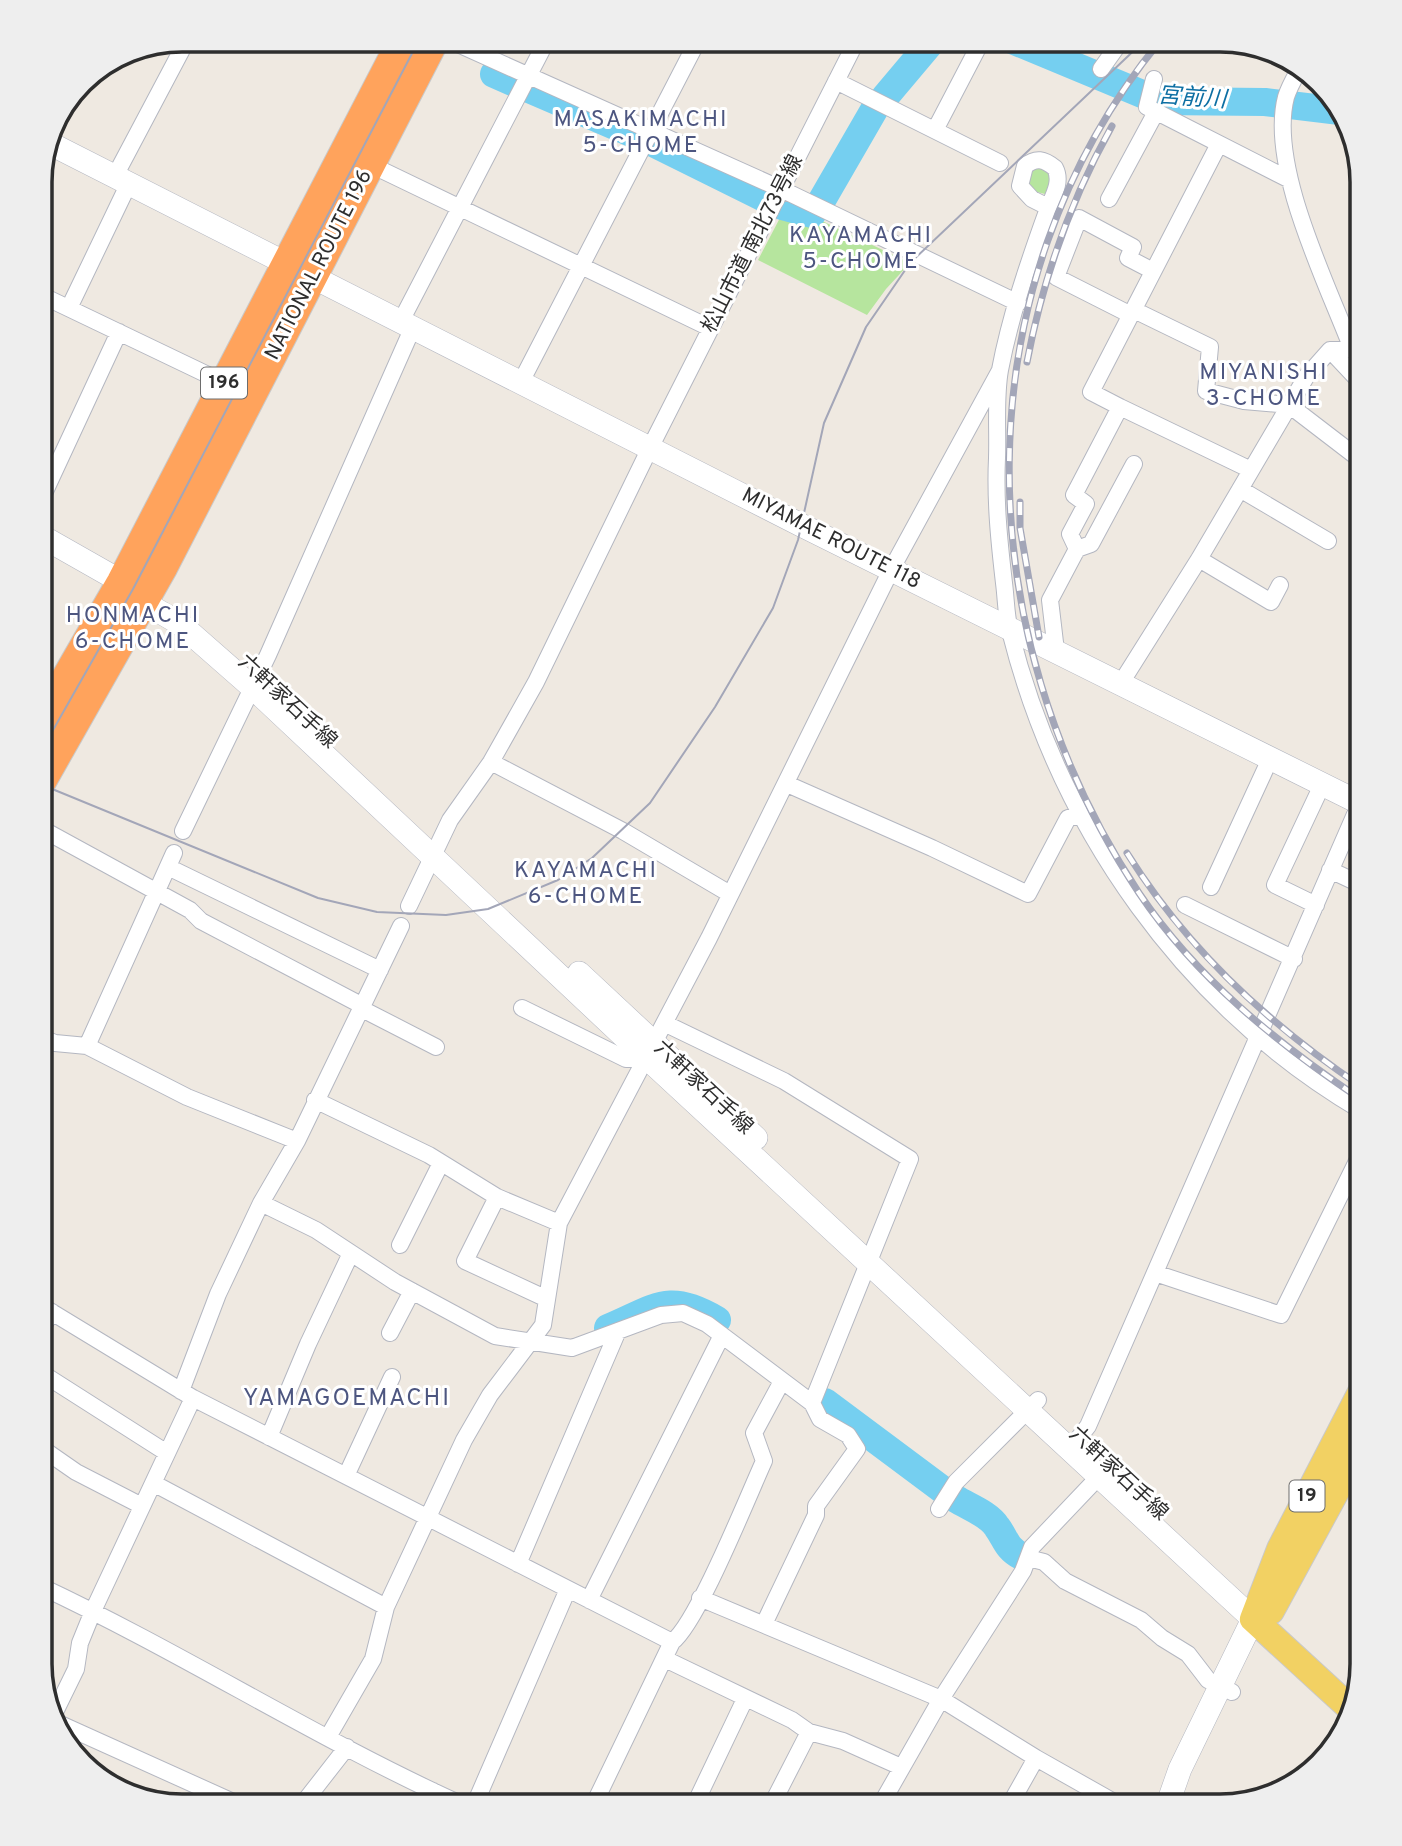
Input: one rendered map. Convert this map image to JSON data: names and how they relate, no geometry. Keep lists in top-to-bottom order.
{
  "streets": {
    "highway": ["NATIONAL ROUTE 196", "196"],
    "main road": ["19"],
    "street": ["松山市道 南北73号線", "MIYAMAE ROUTE 118", "六軒家石手線"]
  },
  "crossings": [
    ["松山市道 南北73号線", "MIYAMAE ROUTE 118"],
    ["松山市道 南北73号線", "六軒家石手線"],
    ["NATIONAL ROUTE 196", "MIYAMAE ROUTE 118"],
    ["NATIONAL ROUTE 196", "六軒家石手線"],
    ["六軒家石手線", "19"]
  ],
  "districts": [
    "MASAKIMACHI 5-CHOME",
    "KAYAMACHI 5-CHOME",
    "MIYANISHI 3-CHOME",
    "HONMACHI 6-CHOME",
    "KAYAMACHI 6-CHOME",
    "YAMAGOEMACHI"
  ],
  "water": ["宮前川"]
}
